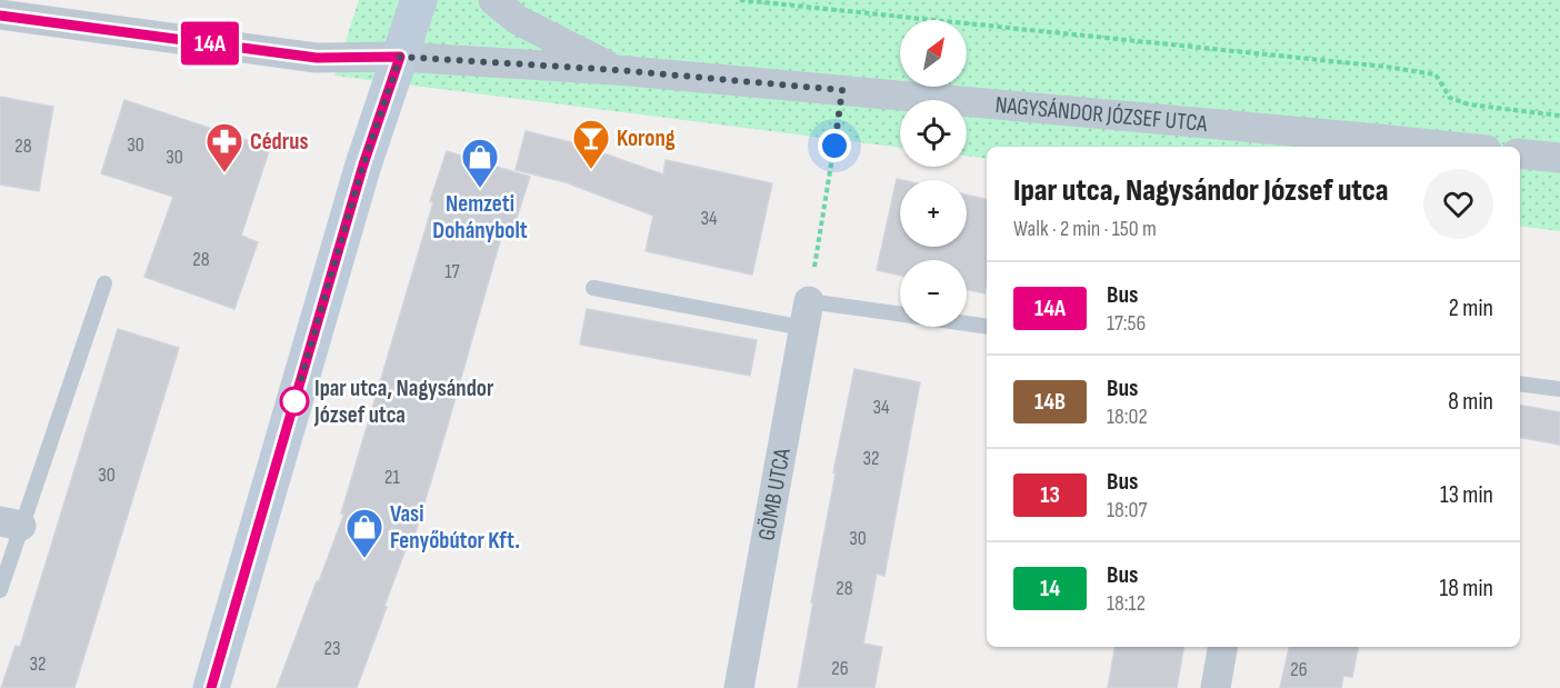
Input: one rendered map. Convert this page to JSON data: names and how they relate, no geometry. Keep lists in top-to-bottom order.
{
  "streets": {
    "street": ["NAGYSÁNDOR JÓZSEF UTCA", "GÖMB UTCA"]
  },
  "places": {
    "bar": ["Korong"],
    "pharmacy": ["Cédrus"],
    "shop": ["Nemzeti Dohánybolt", "Vasi Fenyőbútor Kft."],
    "other": ["Ipar utca, Nagysándor József utca"]
  },
  "lines": ["bus line 14A"],
  "house_numbers": [
    "30",
    "28",
    "30",
    "34",
    "28",
    "17",
    "34",
    "32",
    "30",
    "21",
    "30",
    "28",
    "23",
    "32",
    "26",
    "26"
  ],
  "north": "top right",
  "page": {
    "on_map": "14A",
    "map_buttons": ["+", "−"],
    "heading": ["Ipar utca, Nagysándor József utca", "Walk · 2 min · 150 m"],
    "list": [
      {
        "mark": "14A",
        "name": "Bus",
        "note": "17:56",
        "value": "2 min"
      },
      {
        "mark": "14B",
        "name": "Bus",
        "note": "18:02",
        "value": "8 min"
      },
      {
        "mark": "13",
        "name": "Bus",
        "note": "18:07",
        "value": "13 min"
      },
      {
        "mark": "14",
        "name": "Bus",
        "note": "18:12",
        "value": "18 min"
      }
    ]
  }
}
